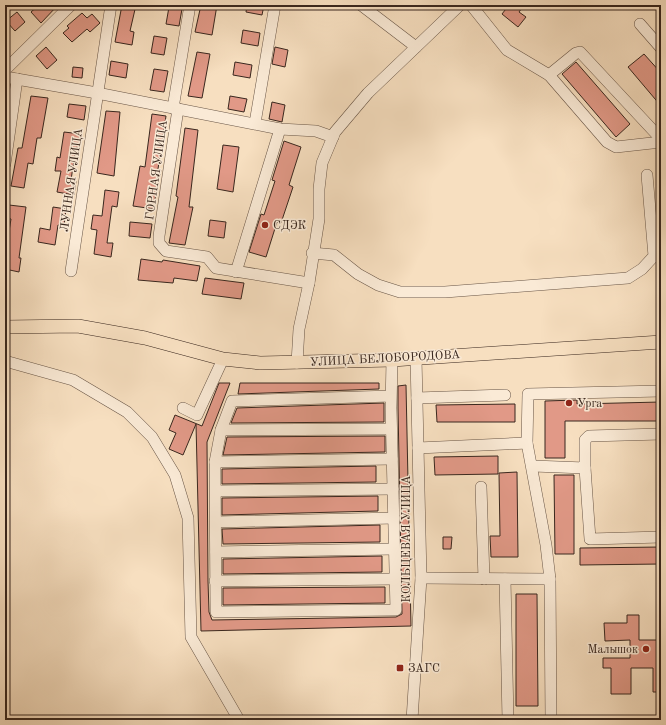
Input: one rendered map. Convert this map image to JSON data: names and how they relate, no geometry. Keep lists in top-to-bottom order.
{
  "streets": {
    "main road": ["УЛИЦА БЕЛОБОРОДОВА"],
    "street": ["ГОРНАЯ УЛИЦА", "ЛУННАЯ УЛИЦА", "КОЛЬЦЕВАЯ УЛИЦА"]
  },
  "crossings": [
    ["УЛИЦА БЕЛОБОРОДОВА", "КОЛЬЦЕВАЯ УЛИЦА"]
  ],
  "places": {
    "other": ["СДЭК", "Урга", "Малышок"],
    "transit": ["ЗАГС"]
  }
}
